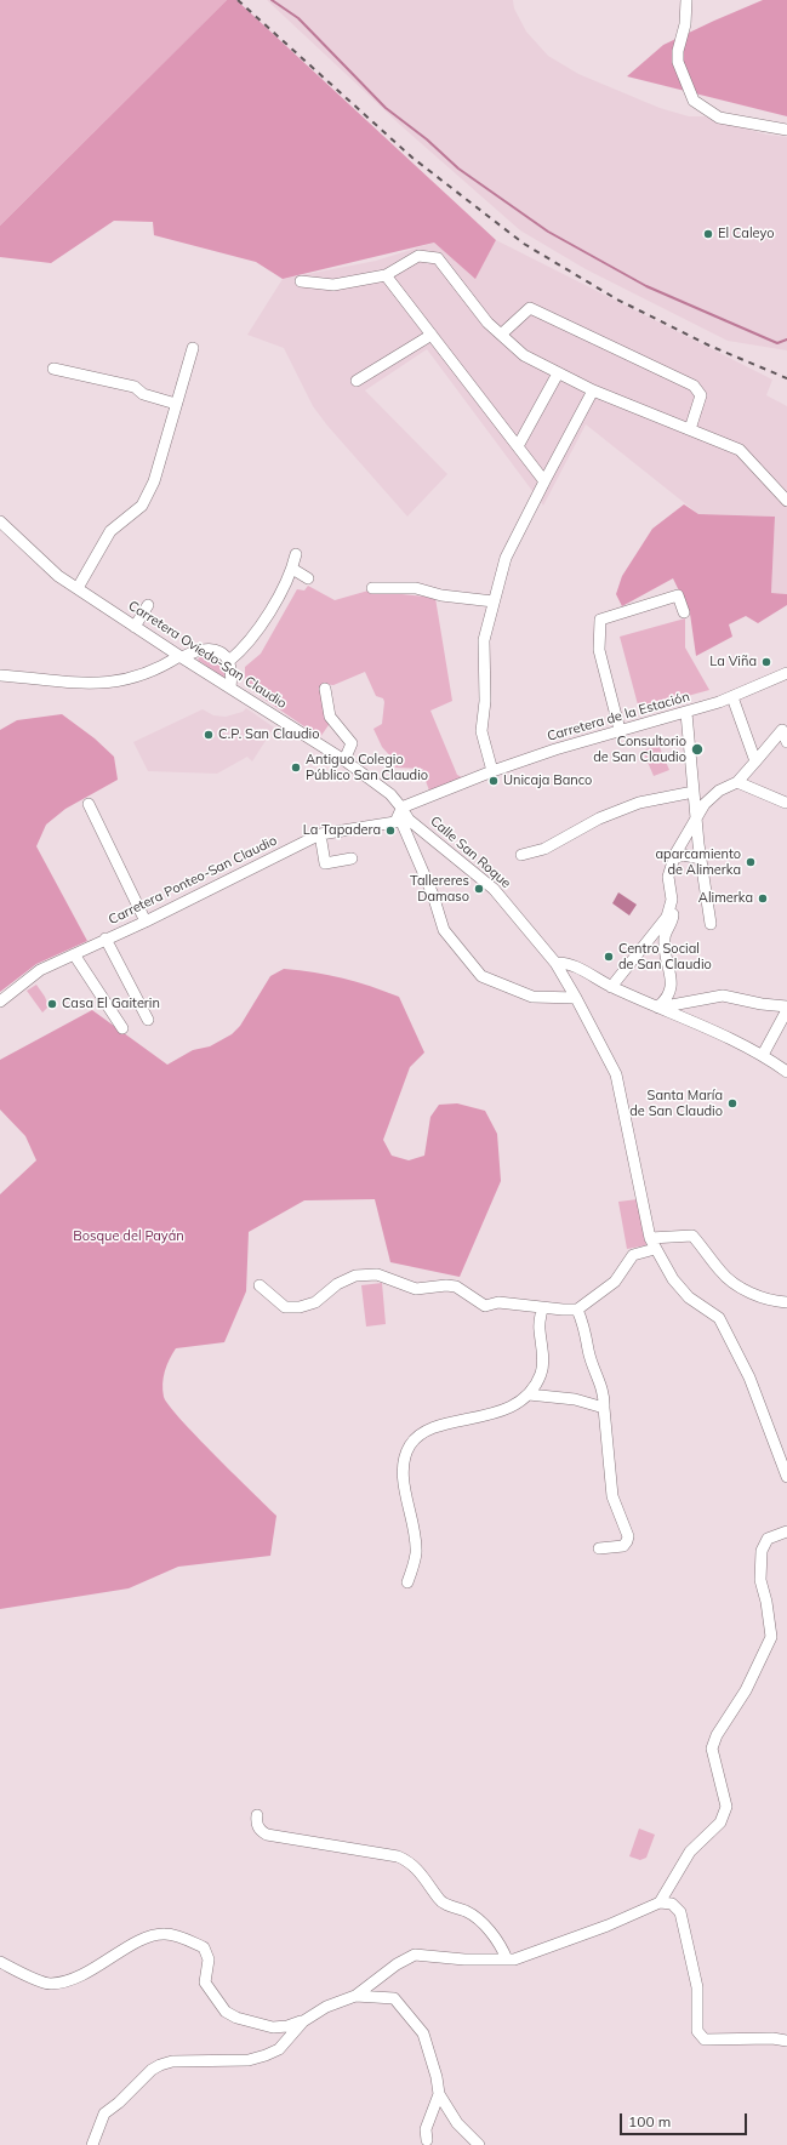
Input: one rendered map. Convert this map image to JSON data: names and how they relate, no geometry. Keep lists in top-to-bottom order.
{
  "streets": {
    "street": [
      "Carretera Oviedo-San Claudio",
      "Carretera de la Estación",
      "Calle San Roque",
      "Carretera Ponteo-San Claudio"
    ]
  },
  "crossings": [
    ["Carretera Oviedo-San Claudio", "Carretera de la Estación"],
    ["Carretera Oviedo-San Claudio", "Calle San Roque"],
    ["Carretera Oviedo-San Claudio", "Carretera Ponteo-San Claudio"],
    ["Carretera de la Estación", "Calle San Roque"],
    ["Carretera de la Estación", "Carretera Ponteo-San Claudio"],
    ["Calle San Roque", "Carretera Ponteo-San Claudio"]
  ],
  "parks": ["Bosque del Payán"],
  "places": [
    "El Caleyo",
    "La Viña",
    "C.P. San Claudio",
    "Consultorio de San Claudio",
    "Antiguo Colegio Público San Claudio",
    "Unicaja Banco",
    "La Tapadera",
    "aparcamiento de Alimerka",
    "Tallereres Damaso",
    "Alimerka",
    "Centro Social de San Claudio",
    "Casa El Gaiterin",
    "Santa María de San Claudio"
  ],
  "scale_bar": "100 m"
}
